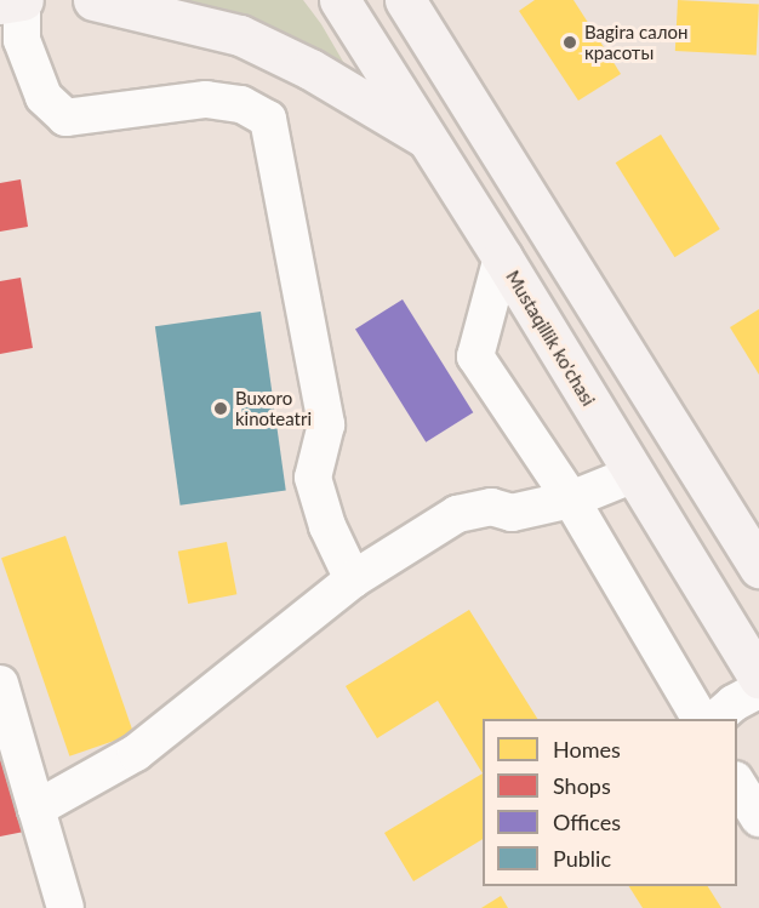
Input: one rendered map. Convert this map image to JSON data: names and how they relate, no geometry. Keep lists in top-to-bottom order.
{
  "streets": {
    "main road": ["Mustaqillik ko'chasi"]
  },
  "places": ["Bagira салон красоты", "Buxoro kinoteatri"],
  "legend": [
    "Homes",
    "Shops",
    "Offices",
    "Public"
  ]
}
